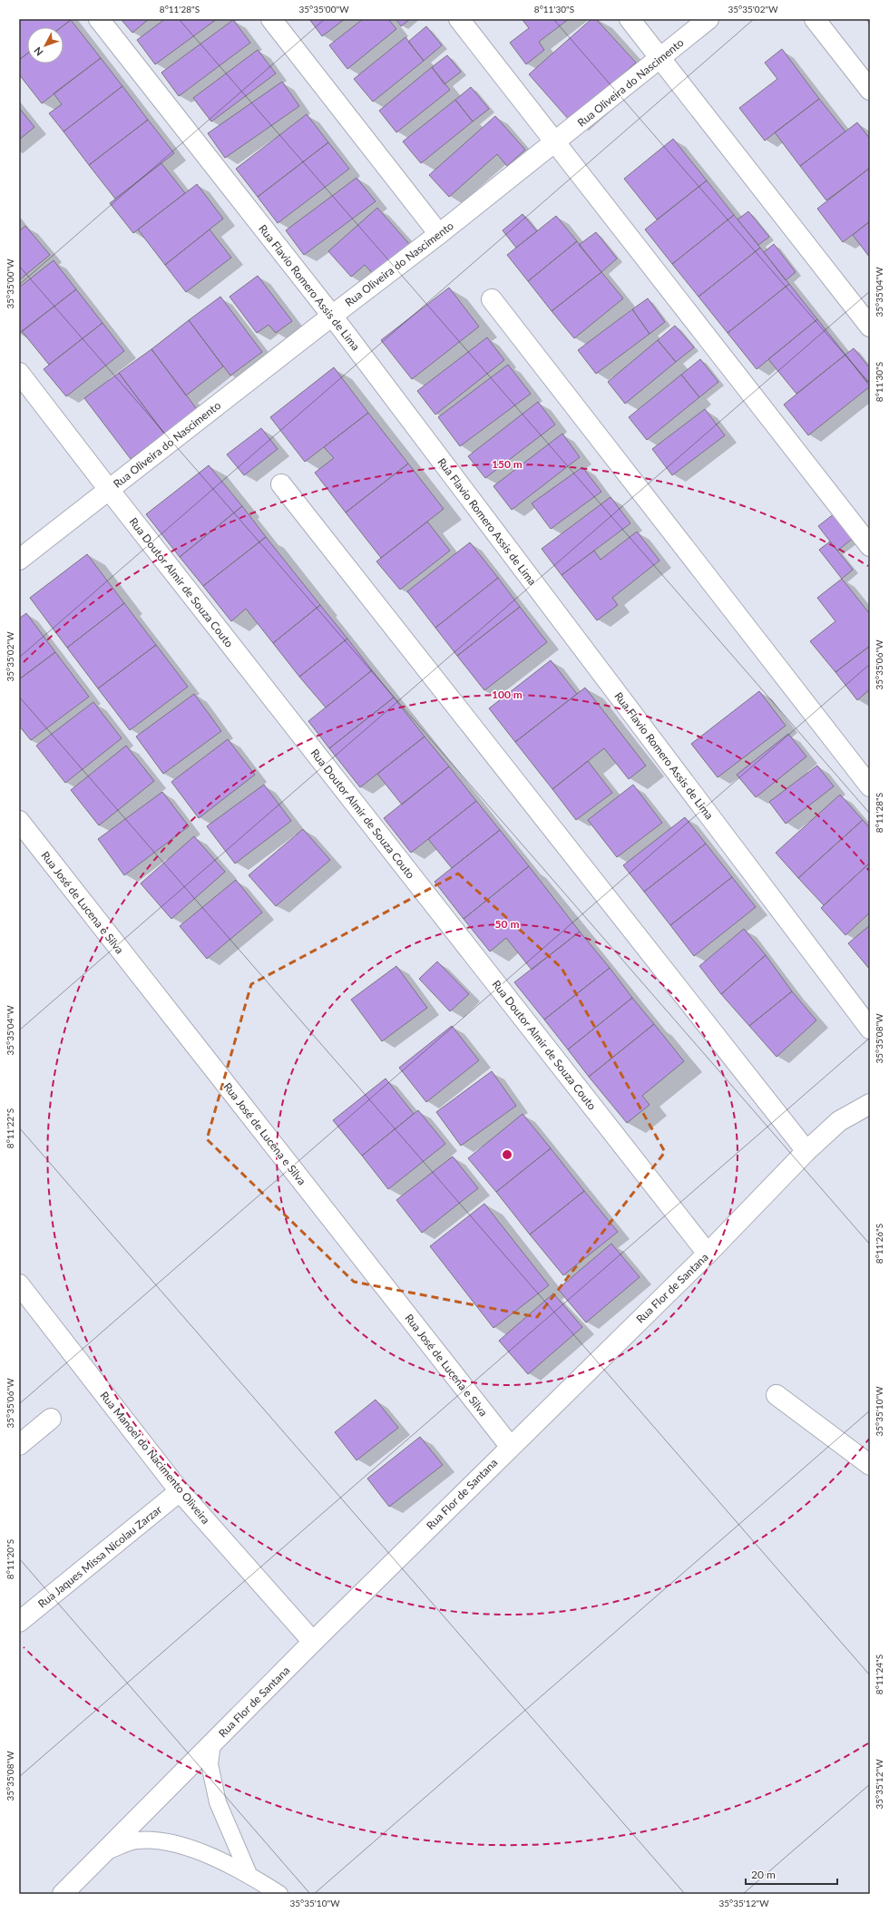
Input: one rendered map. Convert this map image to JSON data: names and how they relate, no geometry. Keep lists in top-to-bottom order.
{
  "streets": {
    "street": [
      "Rua Oliveira do Nascimento",
      "Rua Flavio Romero Assis de Lima",
      "Rua Doutor Almir de Souza Couto",
      "Rua José de Lucena e Silva",
      "Rua Flor de Santana",
      "Rua Manoel do Nacimento Oliveira",
      "Rua Jaques Missa Nicolau Zarzar"
    ]
  },
  "crossings": [
    ["Rua Oliveira do Nascimento", "Rua Flavio Romero Assis de Lima"],
    ["Rua Oliveira do Nascimento", "Rua Doutor Almir de Souza Couto"],
    ["Rua Doutor Almir de Souza Couto", "Rua Flor de Santana"],
    ["Rua José de Lucena e Silva", "Rua Flor de Santana"],
    ["Rua Flor de Santana", "Rua Manoel do Nacimento Oliveira"],
    ["Rua Manoel do Nacimento Oliveira", "Rua Jaques Missa Nicolau Zarzar"]
  ],
  "scale_bar": "20 m",
  "north": "bottom left",
  "coordinates": [
    "8°11'28\"S",
    "35°35'00\"W",
    "8°11'30\"S",
    "35°35'02\"W",
    "35°35'04\"W",
    "35°35'06\"W",
    "35°35'08\"W",
    "8°11'22\"S",
    "8°11'26\"S",
    "35°35'10\"W",
    "8°11'20\"S",
    "8°11'24\"S",
    "35°35'12\"W"
  ],
  "rings": ["150 m", "100 m", "50 m"]
}
